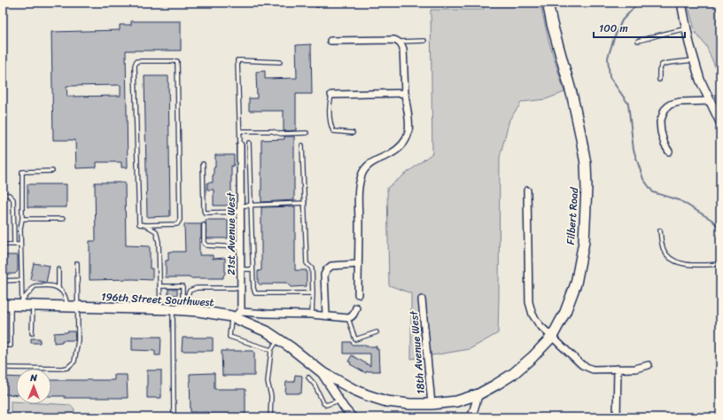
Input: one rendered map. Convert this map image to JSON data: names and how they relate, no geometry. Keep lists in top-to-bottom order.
{
  "streets": {
    "main road": ["Filbert Road", "196th Street Southwest"],
    "street": ["21st Avenue West", "18th Avenue West"]
  },
  "crossings": [
    ["Filbert Road", "196th Street Southwest"],
    ["196th Street Southwest", "18th Avenue West"]
  ],
  "scale_bar": "100 m",
  "north": "top"
}
